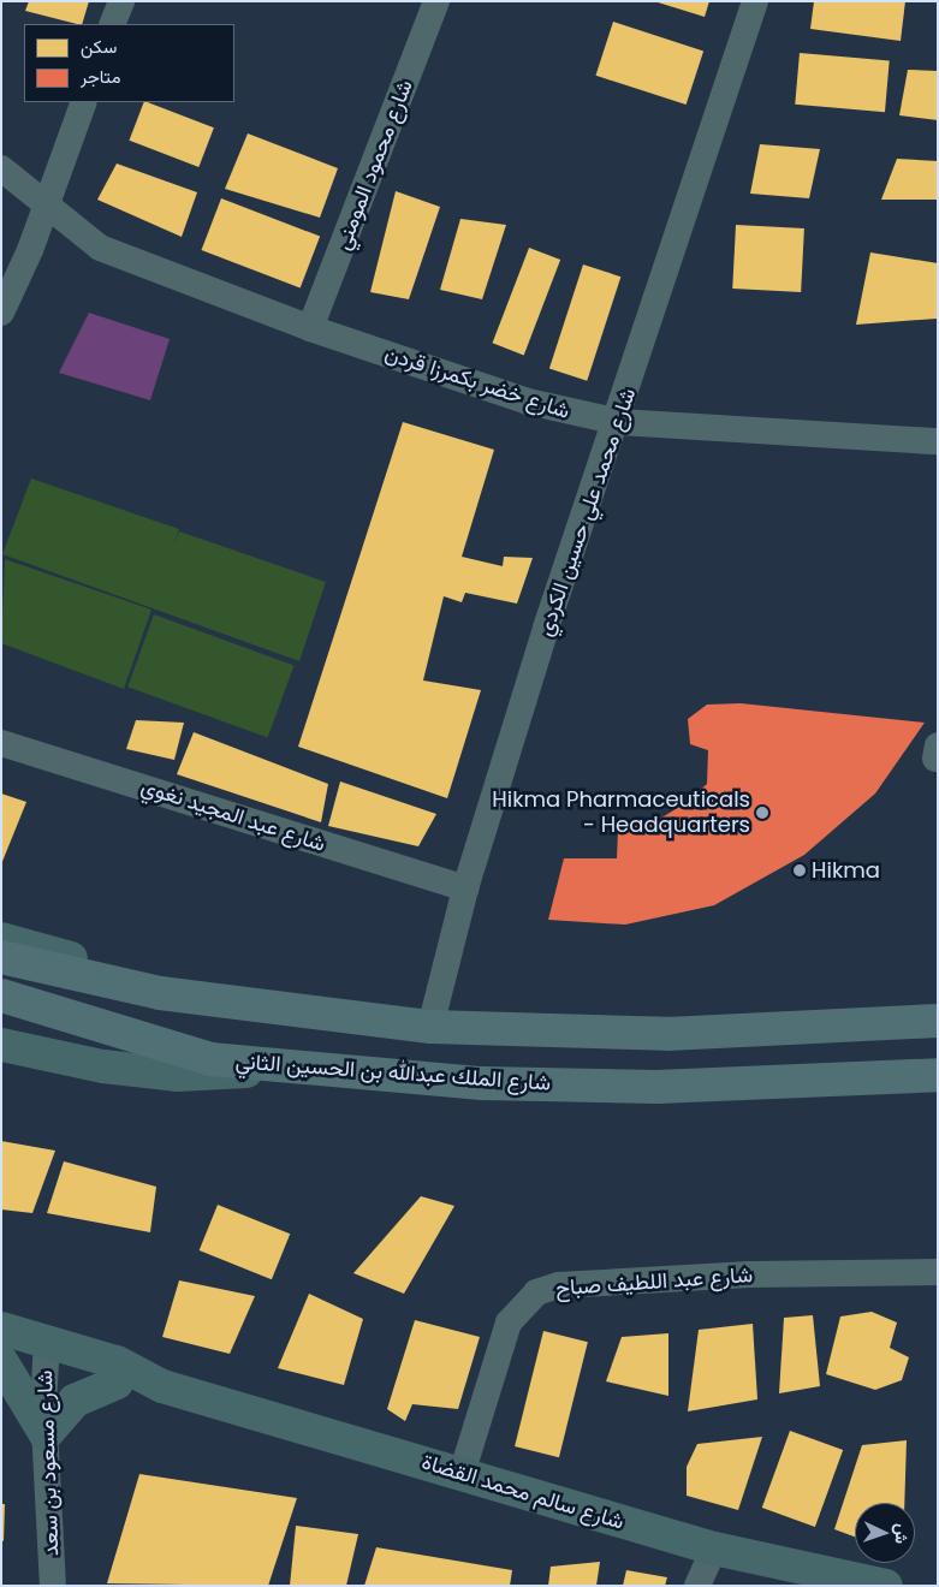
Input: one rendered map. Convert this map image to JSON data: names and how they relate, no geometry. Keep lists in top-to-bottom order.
{
  "streets": {
    "highway": ["شارع الملك عبدالله بن الحسين الثاني"],
    "street": [
      "شارع محمود المومني",
      "شارع خضر بكمرزا قردن",
      "شارع محمد علي حسين الكردي",
      "شارع عبد المجيد نغوي",
      "شارع عبد اللطيف صباح",
      "شارع مسعود بن سعد",
      "شارع سالم محمد القضاة"
    ]
  },
  "crossings": [
    ["شارع محمود المومني", "شارع خضر بكمرزا قردن"],
    ["شارع خضر بكمرزا قردن", "شارع محمد علي حسين الكردي"],
    ["شارع محمد علي حسين الكردي", "شارع عبد المجيد نغوي"],
    ["شارع عبد اللطيف صباح", "شارع سالم محمد القضاة"],
    ["شارع مسعود بن سعد", "شارع سالم محمد القضاة"]
  ],
  "places": ["Hikma Pharmaceuticals - Headquarters", "Hikma"],
  "legend": ["سكن", "متاجر"],
  "north": "right"
}
